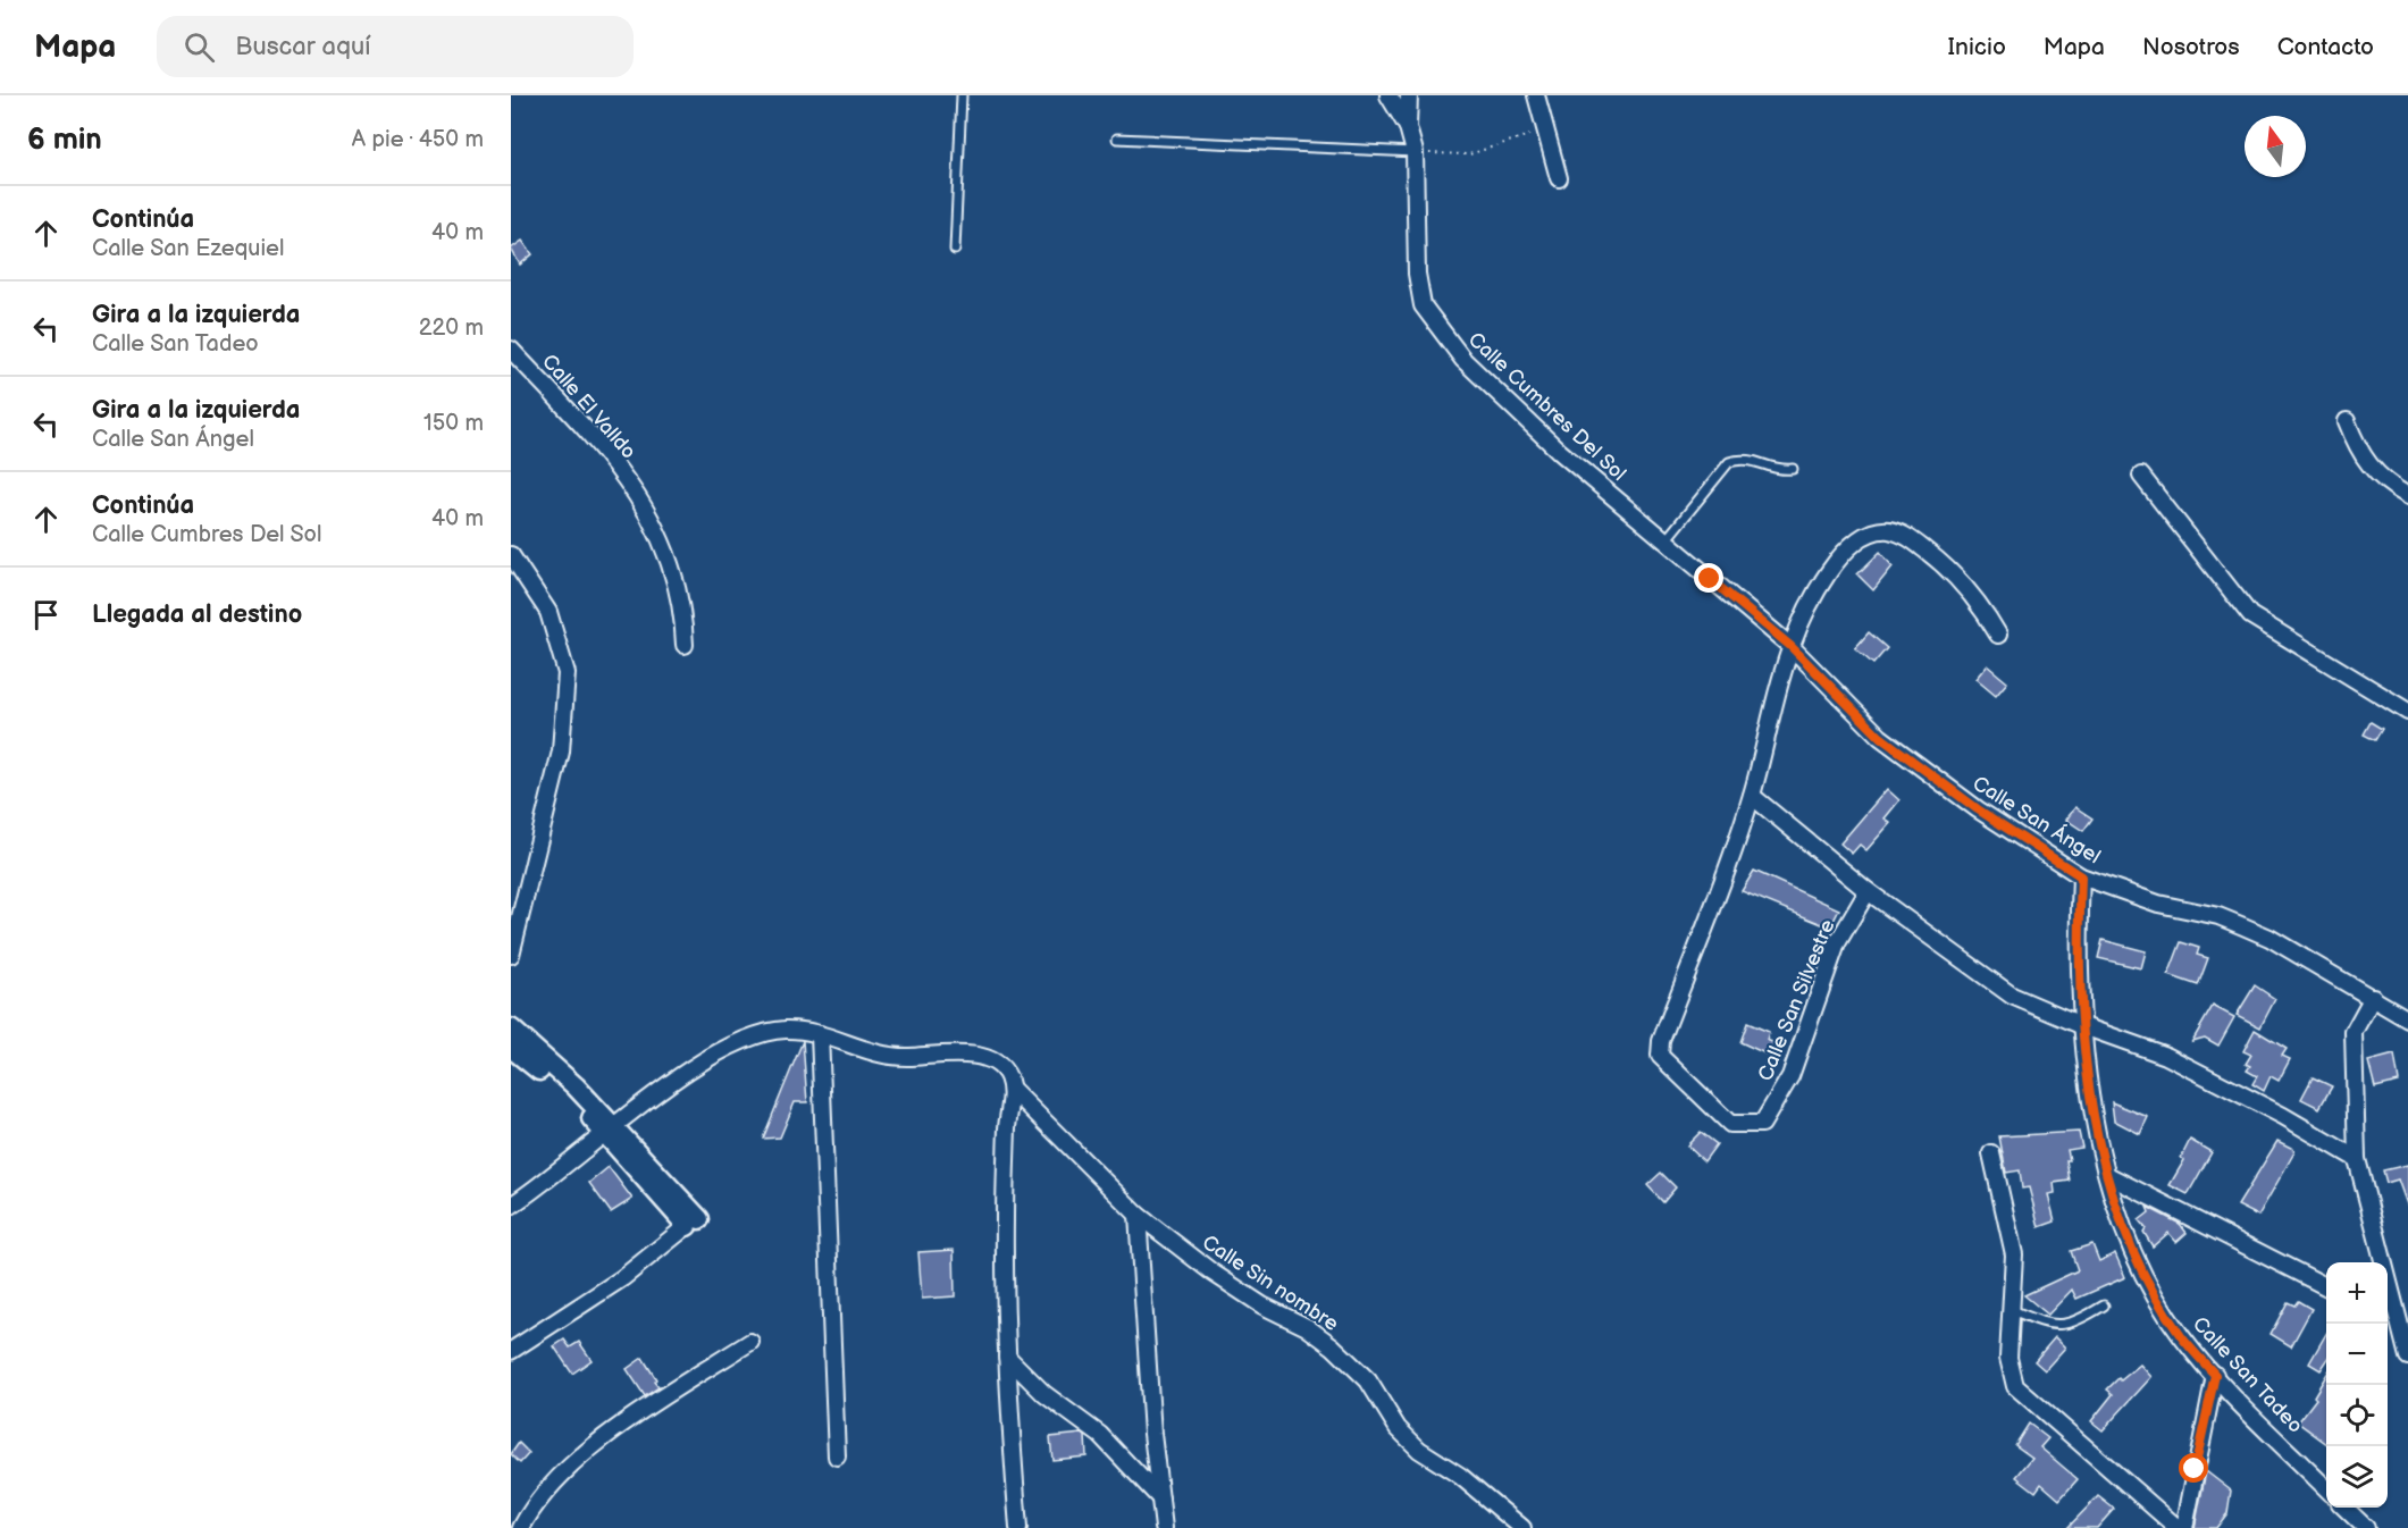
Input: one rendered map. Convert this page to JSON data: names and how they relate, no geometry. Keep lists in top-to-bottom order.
{
  "streets": {
    "street": [
      "Calle El Valldo",
      "Calle Cumbres Del Sol",
      "Calle San Ángel",
      "Calle San Silvestre",
      "Calle Sin nombre",
      "Calle San Tadeo"
    ]
  },
  "crossings": [
    ["Calle Cumbres Del Sol", "Calle San Ángel"],
    ["Calle San Ángel", "Calle San Tadeo"]
  ],
  "north": "top",
  "page": {
    "header": "Mapa",
    "search": "Buscar aquí",
    "nav": [
      "Inicio",
      "Mapa",
      "Nosotros",
      "Contacto"
    ],
    "heading": ["6 min", "A pie · 450 m"],
    "list": [
      ["Continúa", "Calle San Ezequiel", "40 m"],
      ["Gira a la izquierda", "Calle San Tadeo", "220 m"],
      ["Gira a la izquierda", "Calle San Ángel", "150 m"],
      ["Continúa", "Calle Cumbres Del Sol", "40 m"],
      "Llegada al destino"
    ],
    "map_buttons": ["+", "−"]
  }
}
